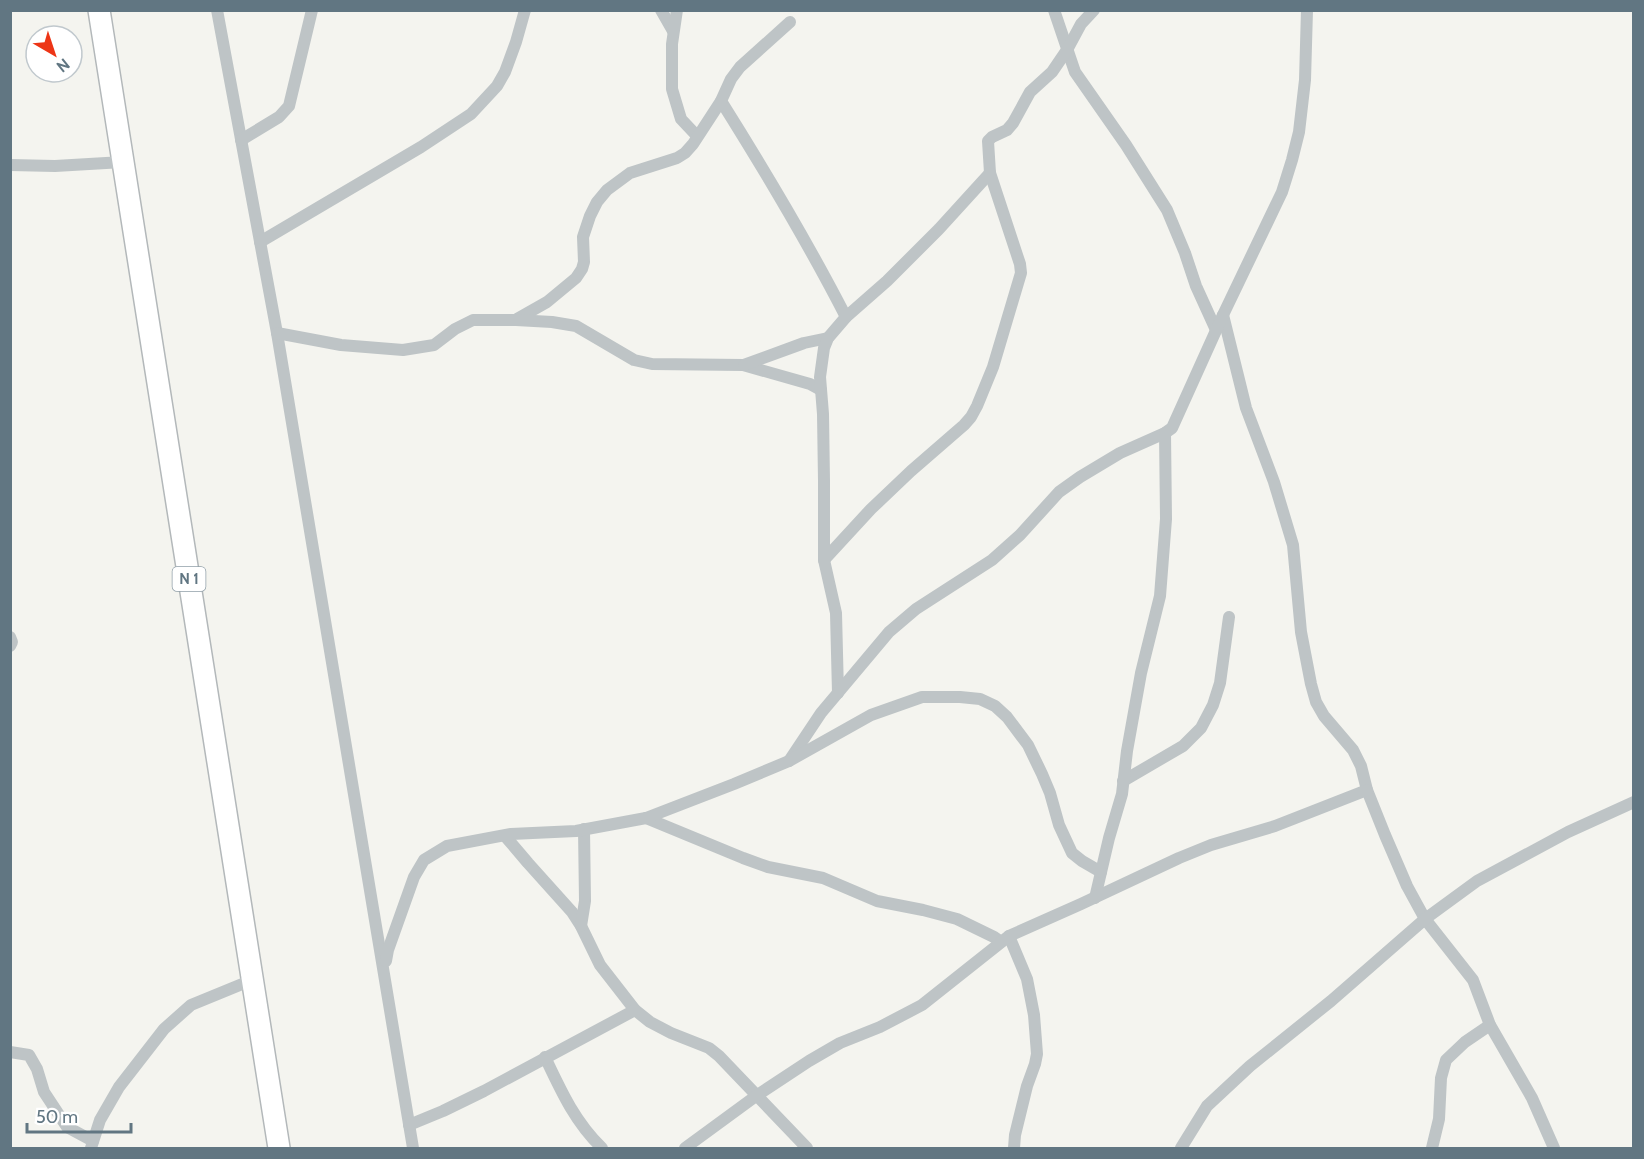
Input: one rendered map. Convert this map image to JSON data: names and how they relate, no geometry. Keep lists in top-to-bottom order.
{
  "streets": {
    "highway": ["N 1"]
  },
  "scale_bar": "50 m",
  "north": "bottom right"
}
